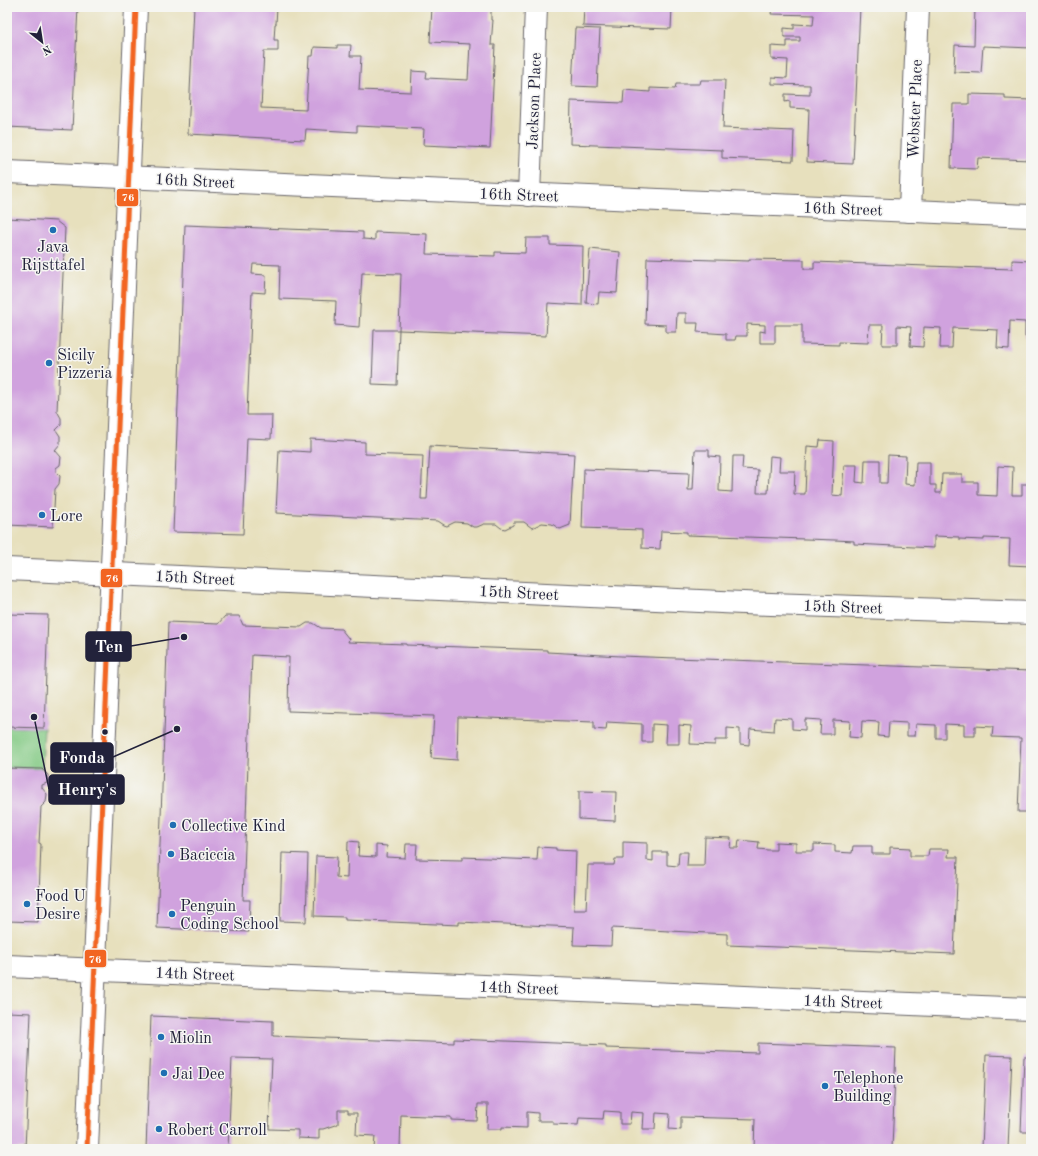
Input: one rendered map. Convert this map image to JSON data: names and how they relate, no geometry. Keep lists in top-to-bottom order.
{
  "streets": {
    "street": [
      "Jackson Place",
      "Webster Place",
      "16th Street",
      "15th Street",
      "14th Street"
    ]
  },
  "crossings": [
    ["Jackson Place", "16th Street"],
    ["Webster Place", "16th Street"]
  ],
  "places": [
    "Java Rijsttafel",
    "Sicily Pizzeria",
    "Lore",
    "Ten",
    "Henry's",
    "Fonda",
    "Collective Kind",
    "Baciccia",
    "Food U Desire",
    "Penguin Coding School",
    "Miolin",
    "Jai Dee",
    "Telephone Building",
    "Robert Carroll"
  ],
  "lines": ["transit line 76"],
  "north": "bottom right"
}
